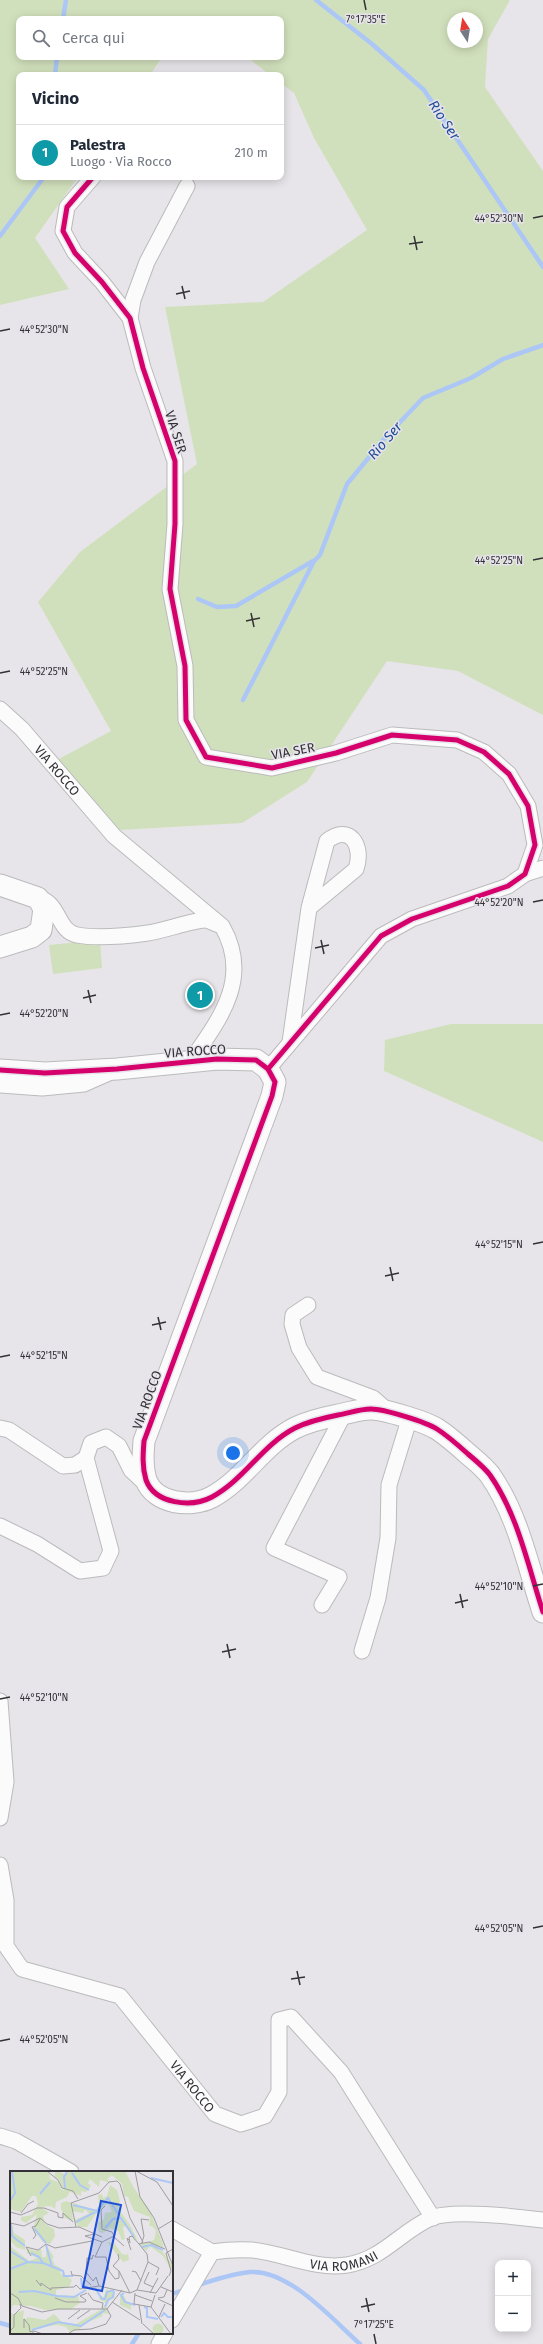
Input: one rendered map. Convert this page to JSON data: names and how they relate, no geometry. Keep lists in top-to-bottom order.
{
  "streets": {
    "street": ["VIA SER", "VIA ROCCO", "VIA ROMANI"]
  },
  "crossings": [
    ["VIA ROCCO", "VIA ROMANI"]
  ],
  "water": ["Rio Ser"],
  "north": "top",
  "page": {
    "search": "Cerca qui",
    "heading": "Vicino",
    "list": [
      {
        "mark": "1",
        "name": "Palestra",
        "note": "Luogo · Via Rocco",
        "value": "210 m"
      }
    ],
    "pins": "1",
    "map_buttons": ["+", "−"]
  },
  "coordinates": [
    "7°17'35\"E",
    "44°52'30\"N",
    "44°52'25\"N",
    "44°52'20\"N",
    "44°52'15\"N",
    "44°52'10\"N",
    "44°52'05\"N",
    "7°17'25\"E"
  ]
}
